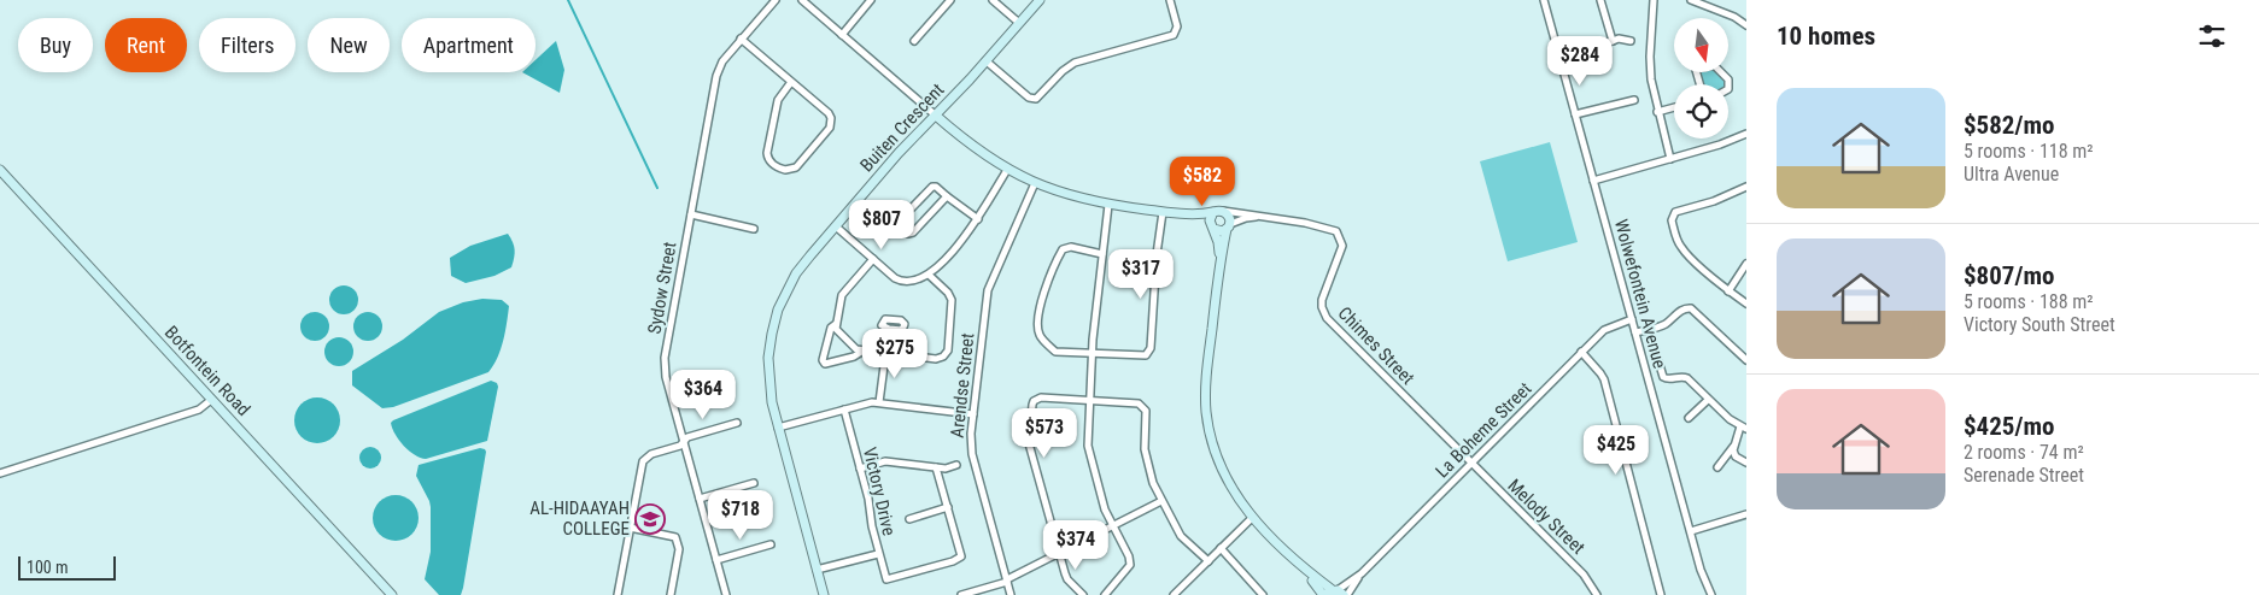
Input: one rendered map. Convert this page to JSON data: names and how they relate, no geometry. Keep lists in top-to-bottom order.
{
  "streets": {
    "street": [
      "Buiten Crescent",
      "Sydow Street",
      "Wolwefontein Avenue",
      "Chimes Street",
      "Botfontein Road",
      "Arendse Street",
      "La Boheme Street",
      "Victory Drive",
      "Melody Street"
    ]
  },
  "crossings": [
    ["Buiten Crescent", "Victory Drive"],
    ["Wolwefontein Avenue", "La Boheme Street"],
    ["Chimes Street", "La Boheme Street"],
    ["Chimes Street", "Melody Street"],
    ["La Boheme Street", "Melody Street"]
  ],
  "places": {
    "school or university": ["AL-HIDAAYAH COLLEGE"]
  },
  "scale_bar": "100 m",
  "north": "bottom",
  "page": {
    "heading": "10 homes",
    "chip": [
      "Buy",
      "Rent",
      "Filters",
      "New",
      "Apartment"
    ],
    "price": [
      "$284",
      "$582",
      "$807",
      "$317",
      "$275",
      "$364",
      "$573",
      "$425",
      "$718",
      "$374"
    ],
    "list": [
      {
        "name": "$582/mo",
        "note": "5 rooms · 118 m² · Ultra Avenue"
      },
      {
        "name": "$807/mo",
        "note": "5 rooms · 188 m² · Victory South Street"
      },
      {
        "name": "$425/mo",
        "note": "2 rooms · 74 m² · Serenade Street"
      }
    ],
    "scale": "100 m"
  }
}
